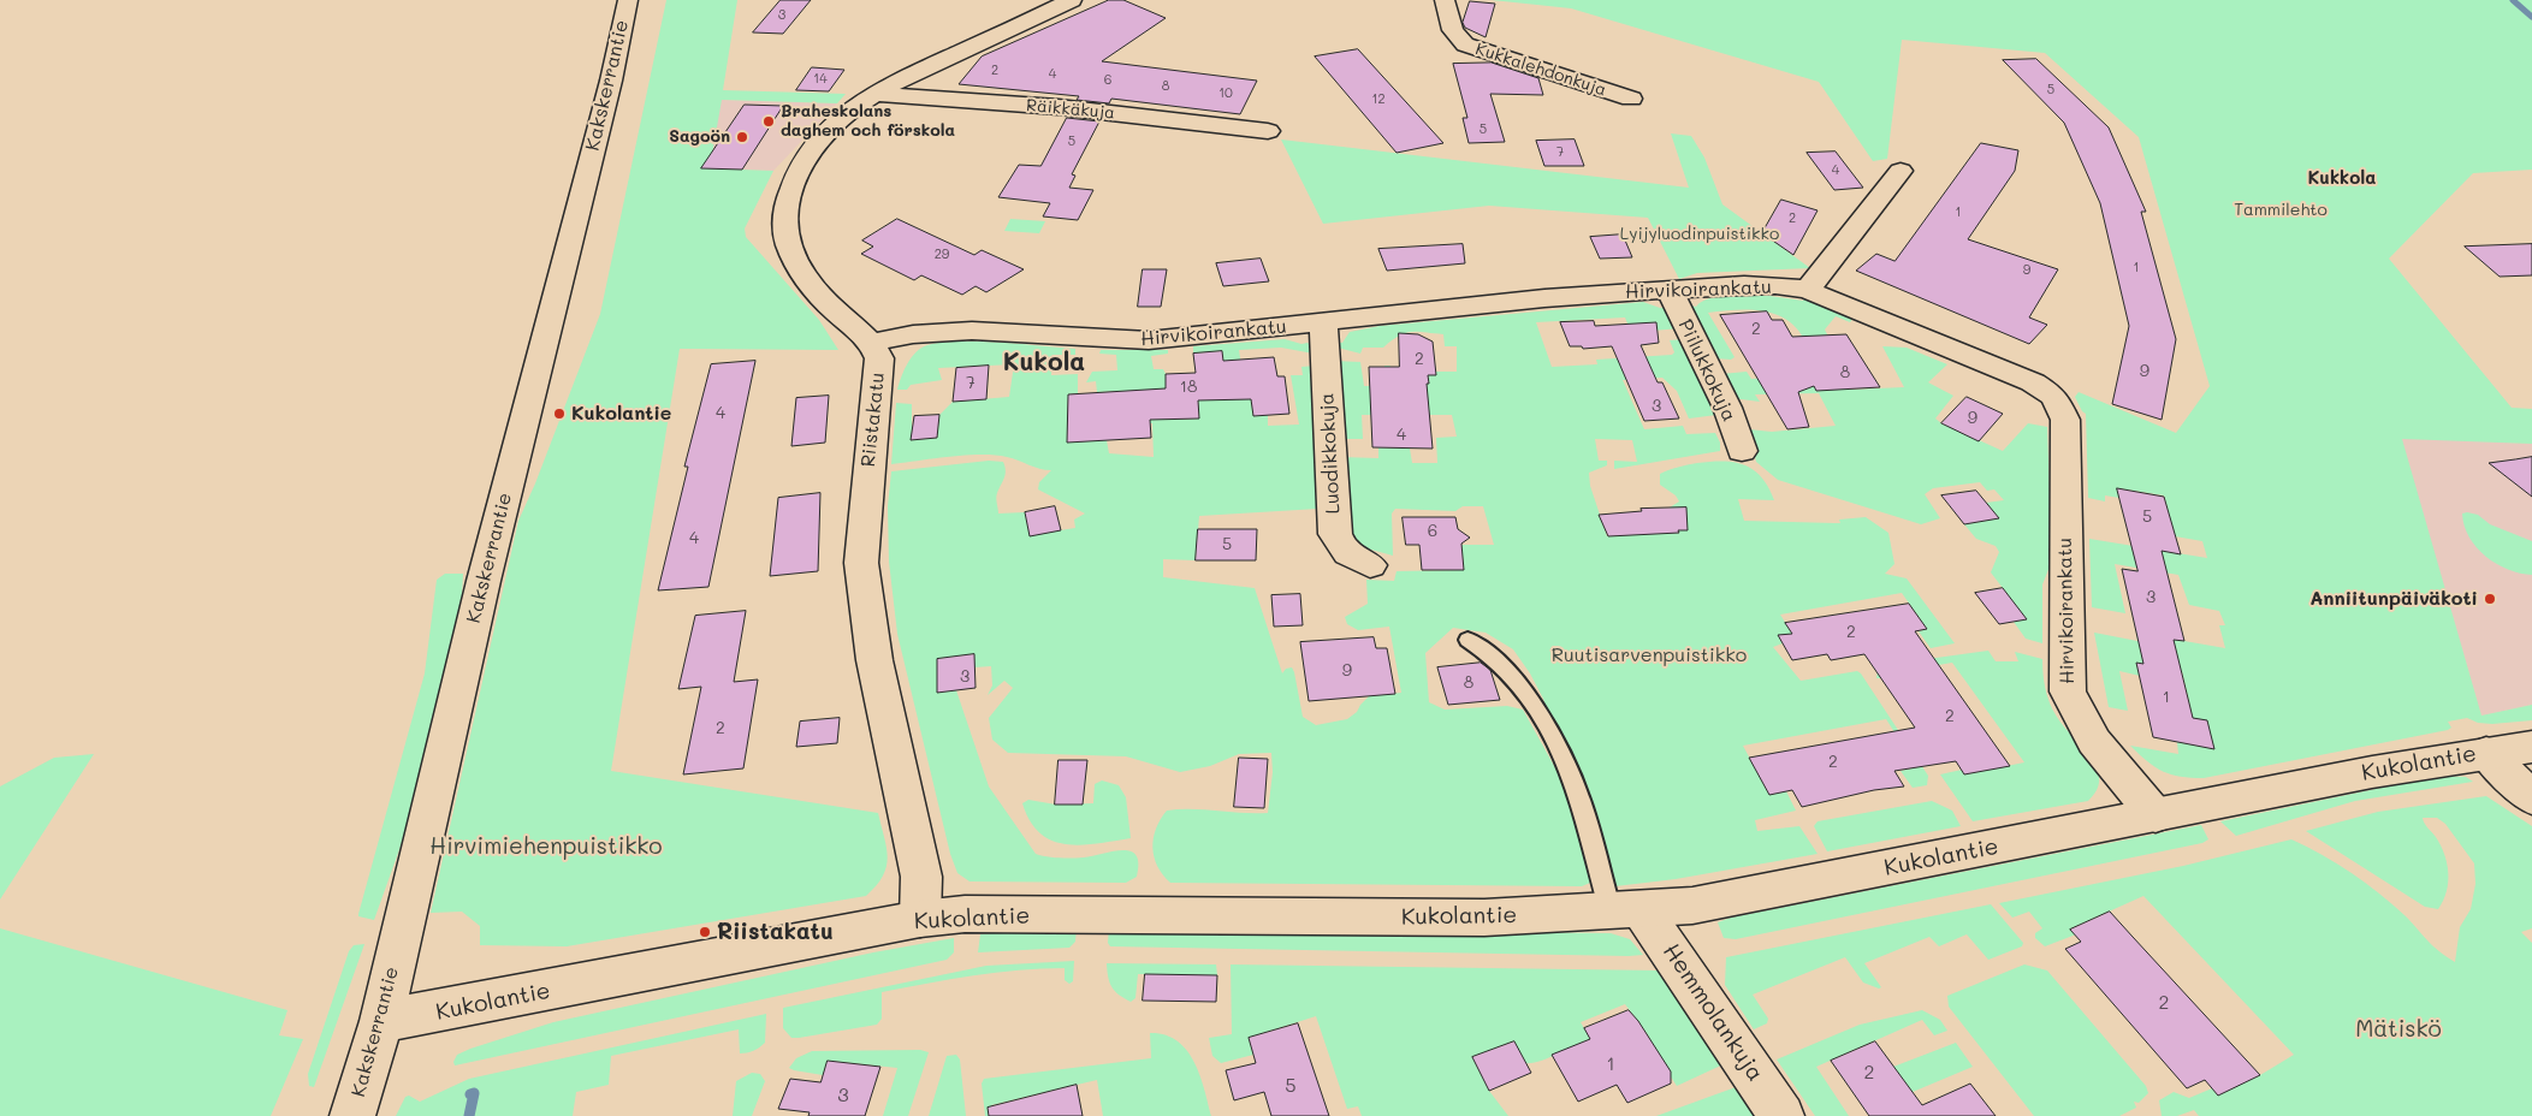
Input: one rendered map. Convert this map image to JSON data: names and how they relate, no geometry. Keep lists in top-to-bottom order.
{
  "streets": {
    "street": [
      "Kukkalehdonkuja",
      "Kakskerrantie",
      "Räikkäkuja",
      "Hirvikoirankatu",
      "Piilukkokuja",
      "Riistakatu",
      "Luodikkokuja",
      "Kukolantie",
      "Hemmolankuja"
    ]
  },
  "crossings": [
    ["Kakskerrantie", "Kukolantie"],
    ["Hirvikoirankatu", "Piilukkokuja"],
    ["Hirvikoirankatu", "Riistakatu"],
    ["Hirvikoirankatu", "Luodikkokuja"],
    ["Hirvikoirankatu", "Kukolantie"],
    ["Riistakatu", "Kukolantie"],
    ["Kukolantie", "Hemmolankuja"]
  ],
  "districts": ["Kukkola", "Kukola"],
  "parks": [
    "Tammilehto",
    "Lyijyluodinpuistikko",
    "Ruutisarvenpuistikko",
    "Hirvimiehenpuistikko",
    "Mätiskö"
  ],
  "places": [
    "Braheskolans daghem och förskola",
    "Sagoön",
    "Kukolantie",
    "Anniitunpäiväkoti",
    "Riistakatu"
  ],
  "house_numbers": [
    "3",
    "2",
    "4",
    "14",
    "6",
    "8",
    "5",
    "10",
    "12",
    "5",
    "5",
    "7",
    "4",
    "1",
    "2",
    "29",
    "1",
    "9",
    "2",
    "2",
    "9",
    "8",
    "7",
    "18",
    "3",
    "4",
    "9",
    "4",
    "5",
    "6",
    "4",
    "5",
    "3",
    "2",
    "9",
    "3",
    "8",
    "1",
    "2",
    "2",
    "2",
    "2",
    "1",
    "2",
    "5",
    "3"
  ]
}
